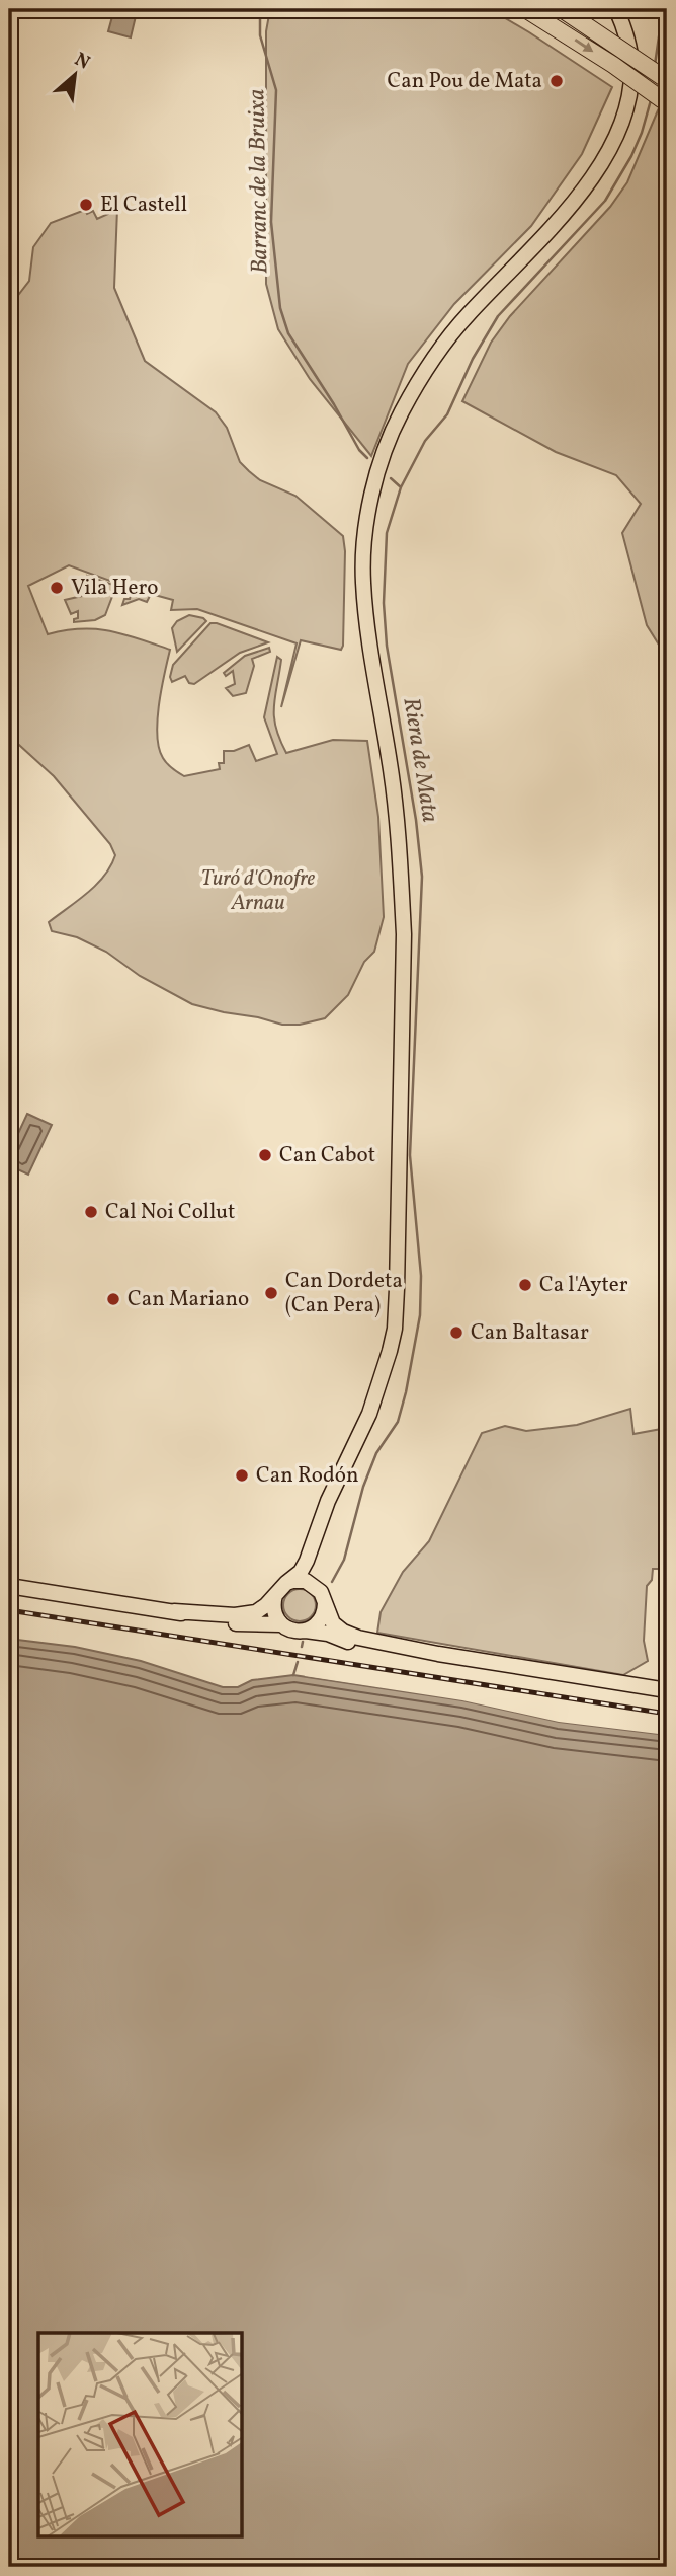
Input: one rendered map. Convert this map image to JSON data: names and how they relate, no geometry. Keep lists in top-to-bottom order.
{
  "water": ["Barranc de la Bruixa", "Riera de Mata"],
  "parks": ["Turó d'Onofre Arnau"],
  "places": [
    "Can Pou de Mata",
    "El Castell",
    "Vila Hero",
    "Can Cabot",
    "Cal Noi Collut",
    "Ca l'Ayter",
    "Can Dordeta (Can Pera)",
    "Can Mariano",
    "Can Baltasar",
    "Can Rodón"
  ],
  "north": "top right"
}
